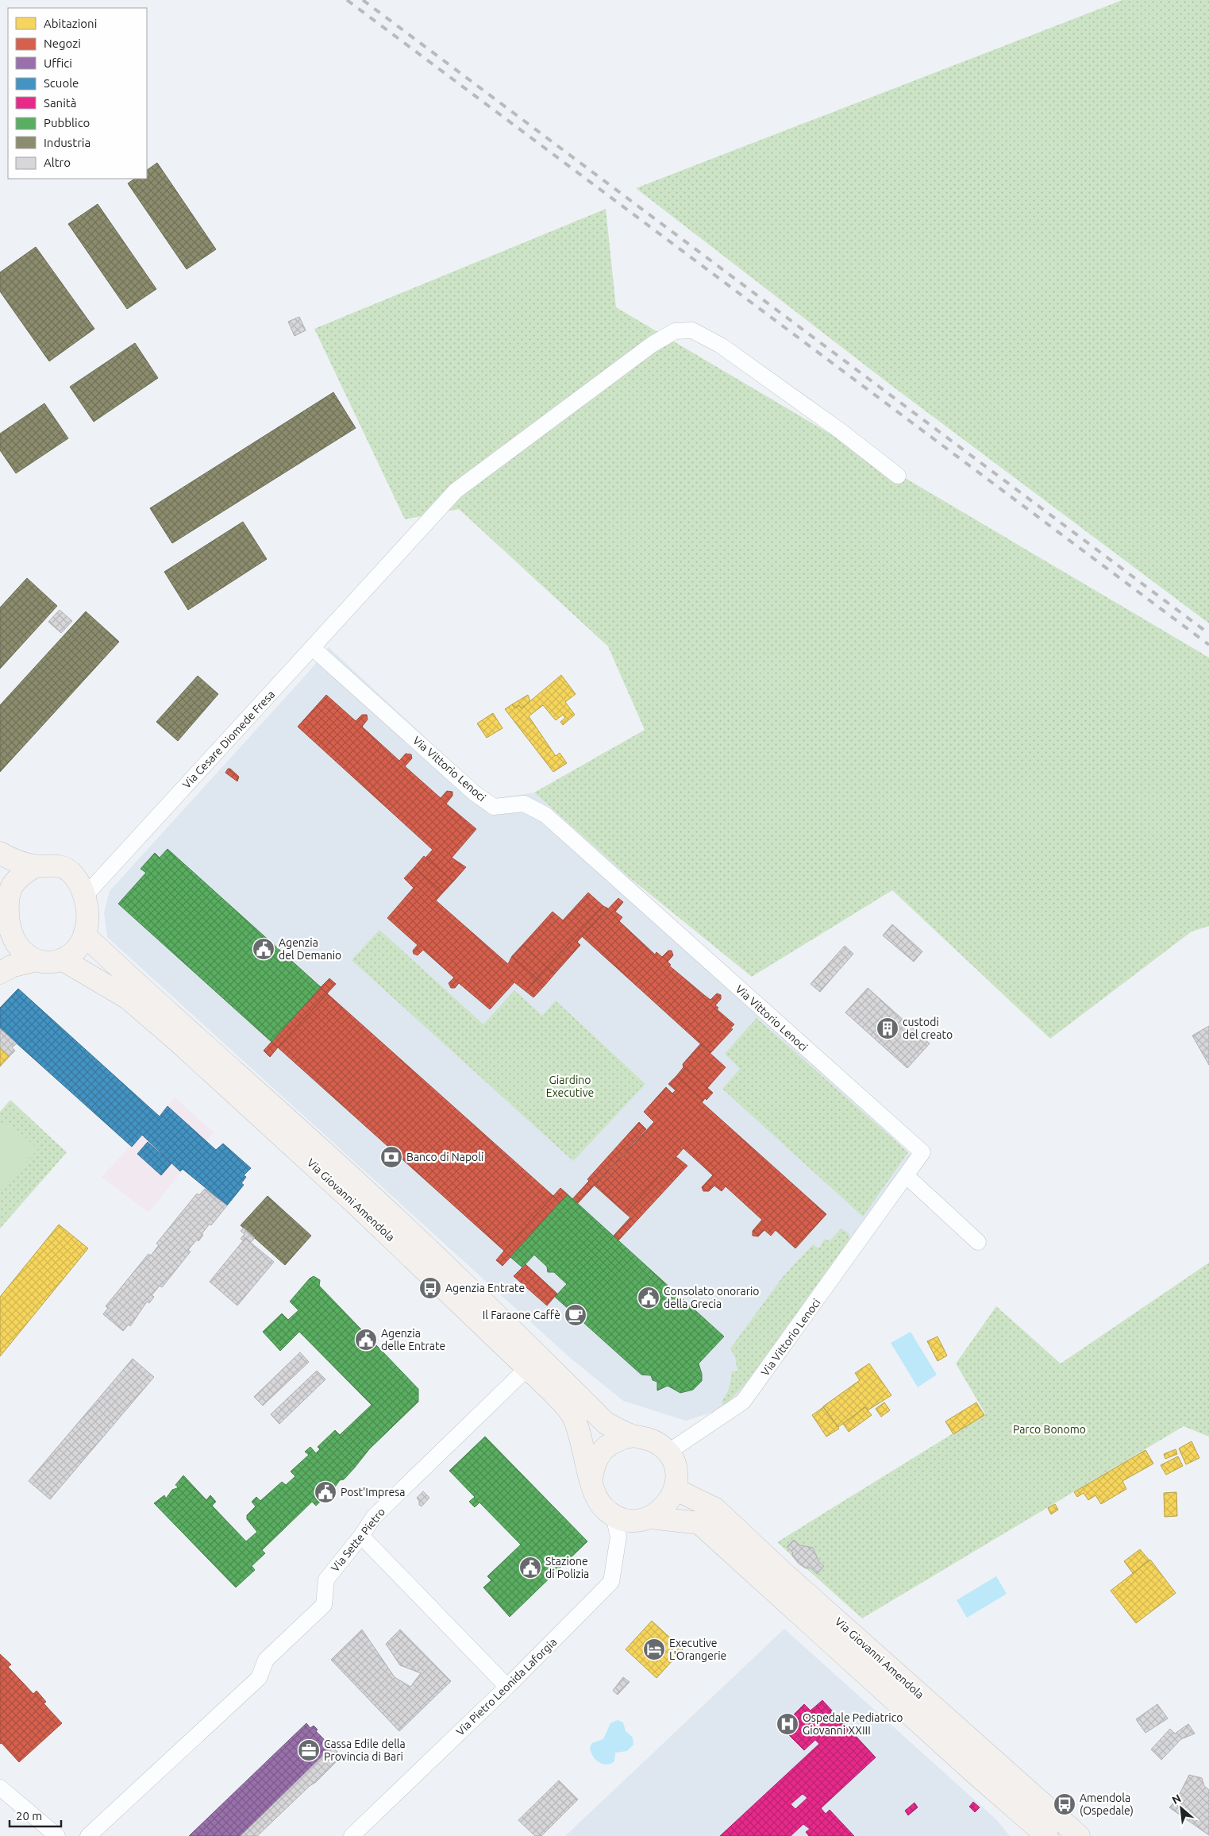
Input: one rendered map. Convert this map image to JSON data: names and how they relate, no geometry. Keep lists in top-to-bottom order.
{
  "streets": {
    "main road": ["Via Giovanni Amendola"],
    "street": [
      "Via Cesare Diomede Fresa",
      "Via Vittorio Lenoci",
      "Via Sette Pietro",
      "Via Pietro Leonida Laforgia"
    ]
  },
  "crossings": [
    ["Via Cesare Diomede Fresa", "Via Vittorio Lenoci"],
    ["Via Cesare Diomede Fresa", "Via Giovanni Amendola"],
    ["Via Vittorio Lenoci", "Via Giovanni Amendola"],
    ["Via Vittorio Lenoci", "Via Pietro Leonida Laforgia"],
    ["Via Giovanni Amendola", "Via Sette Pietro"],
    ["Via Giovanni Amendola", "Via Pietro Leonida Laforgia"]
  ],
  "parks": ["Giardino Executive", "Parco Bonomo"],
  "places": {
    "public building": [
      "Agenzia del Demanio",
      "Consolato onorario della Grecia",
      "Agenzia delle Entrate",
      "Post'Impresa",
      "Stazione di Polizia"
    ],
    "building": ["custodi del creato"],
    "bank": ["Banco di Napoli"],
    "bus stop": ["Agenzia Entrate", "Amendola (Ospedale)"],
    "cafe": ["Il Faraone Caffè"],
    "hotel": ["Executive L'Orangerie"],
    "hospital": ["Ospedale Pediatrico Giovanni XXIII"],
    "office": ["Cassa Edile della Provincia di Bari"]
  },
  "legend": [
    "Abitazioni",
    "Negozi",
    "Uffici",
    "Scuole",
    "Sanità",
    "Pubblico",
    "Industria",
    "Altro"
  ],
  "scale_bar": "20 m",
  "north": "top left"
}
